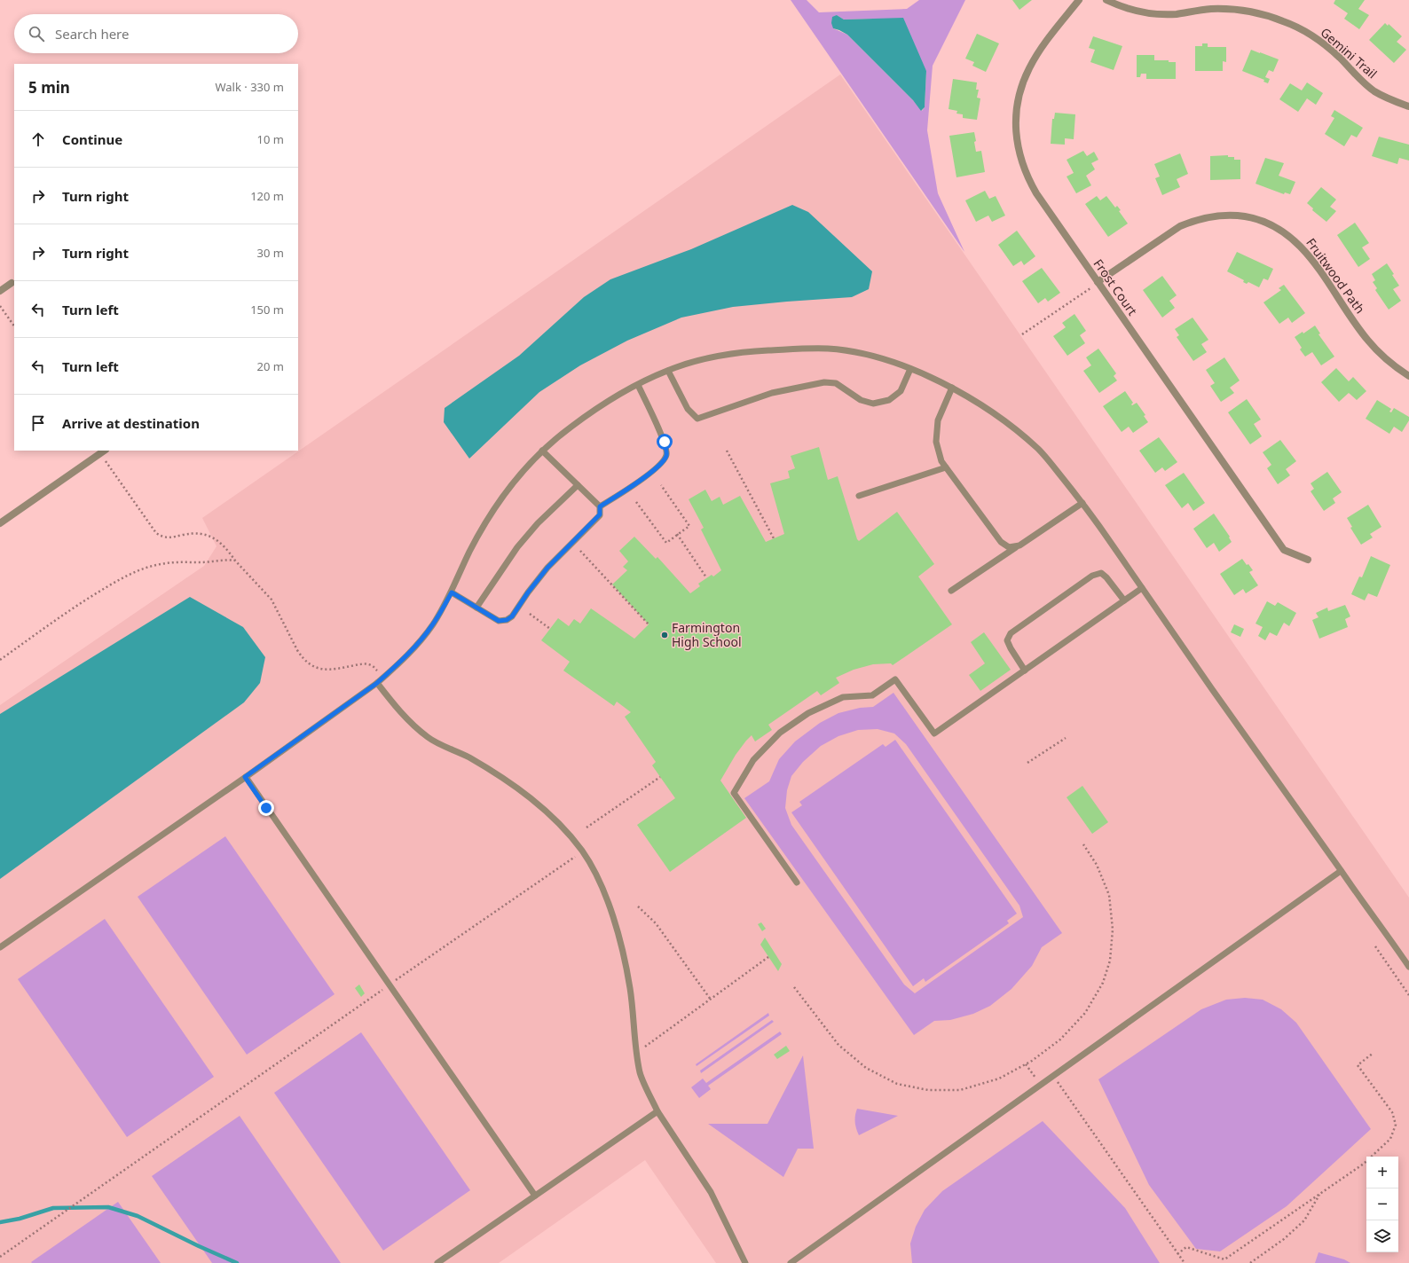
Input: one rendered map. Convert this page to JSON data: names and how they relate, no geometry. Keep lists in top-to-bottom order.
{
  "streets": {
    "street": ["Gemini Trail", "Fruitwood Path", "Frost Court"]
  },
  "crossings": [
    ["Fruitwood Path", "Frost Court"]
  ],
  "places": ["Farmington High School"],
  "page": {
    "search": "Search here",
    "heading": ["5 min", "Walk · 330 m"],
    "list": [
      ["Continue", "10 m"],
      ["Turn right", "120 m"],
      ["Turn right", "30 m"],
      ["Turn left", "150 m"],
      ["Turn left", "20 m"],
      "Arrive at destination"
    ],
    "map_buttons": ["+", "−"]
  }
}
